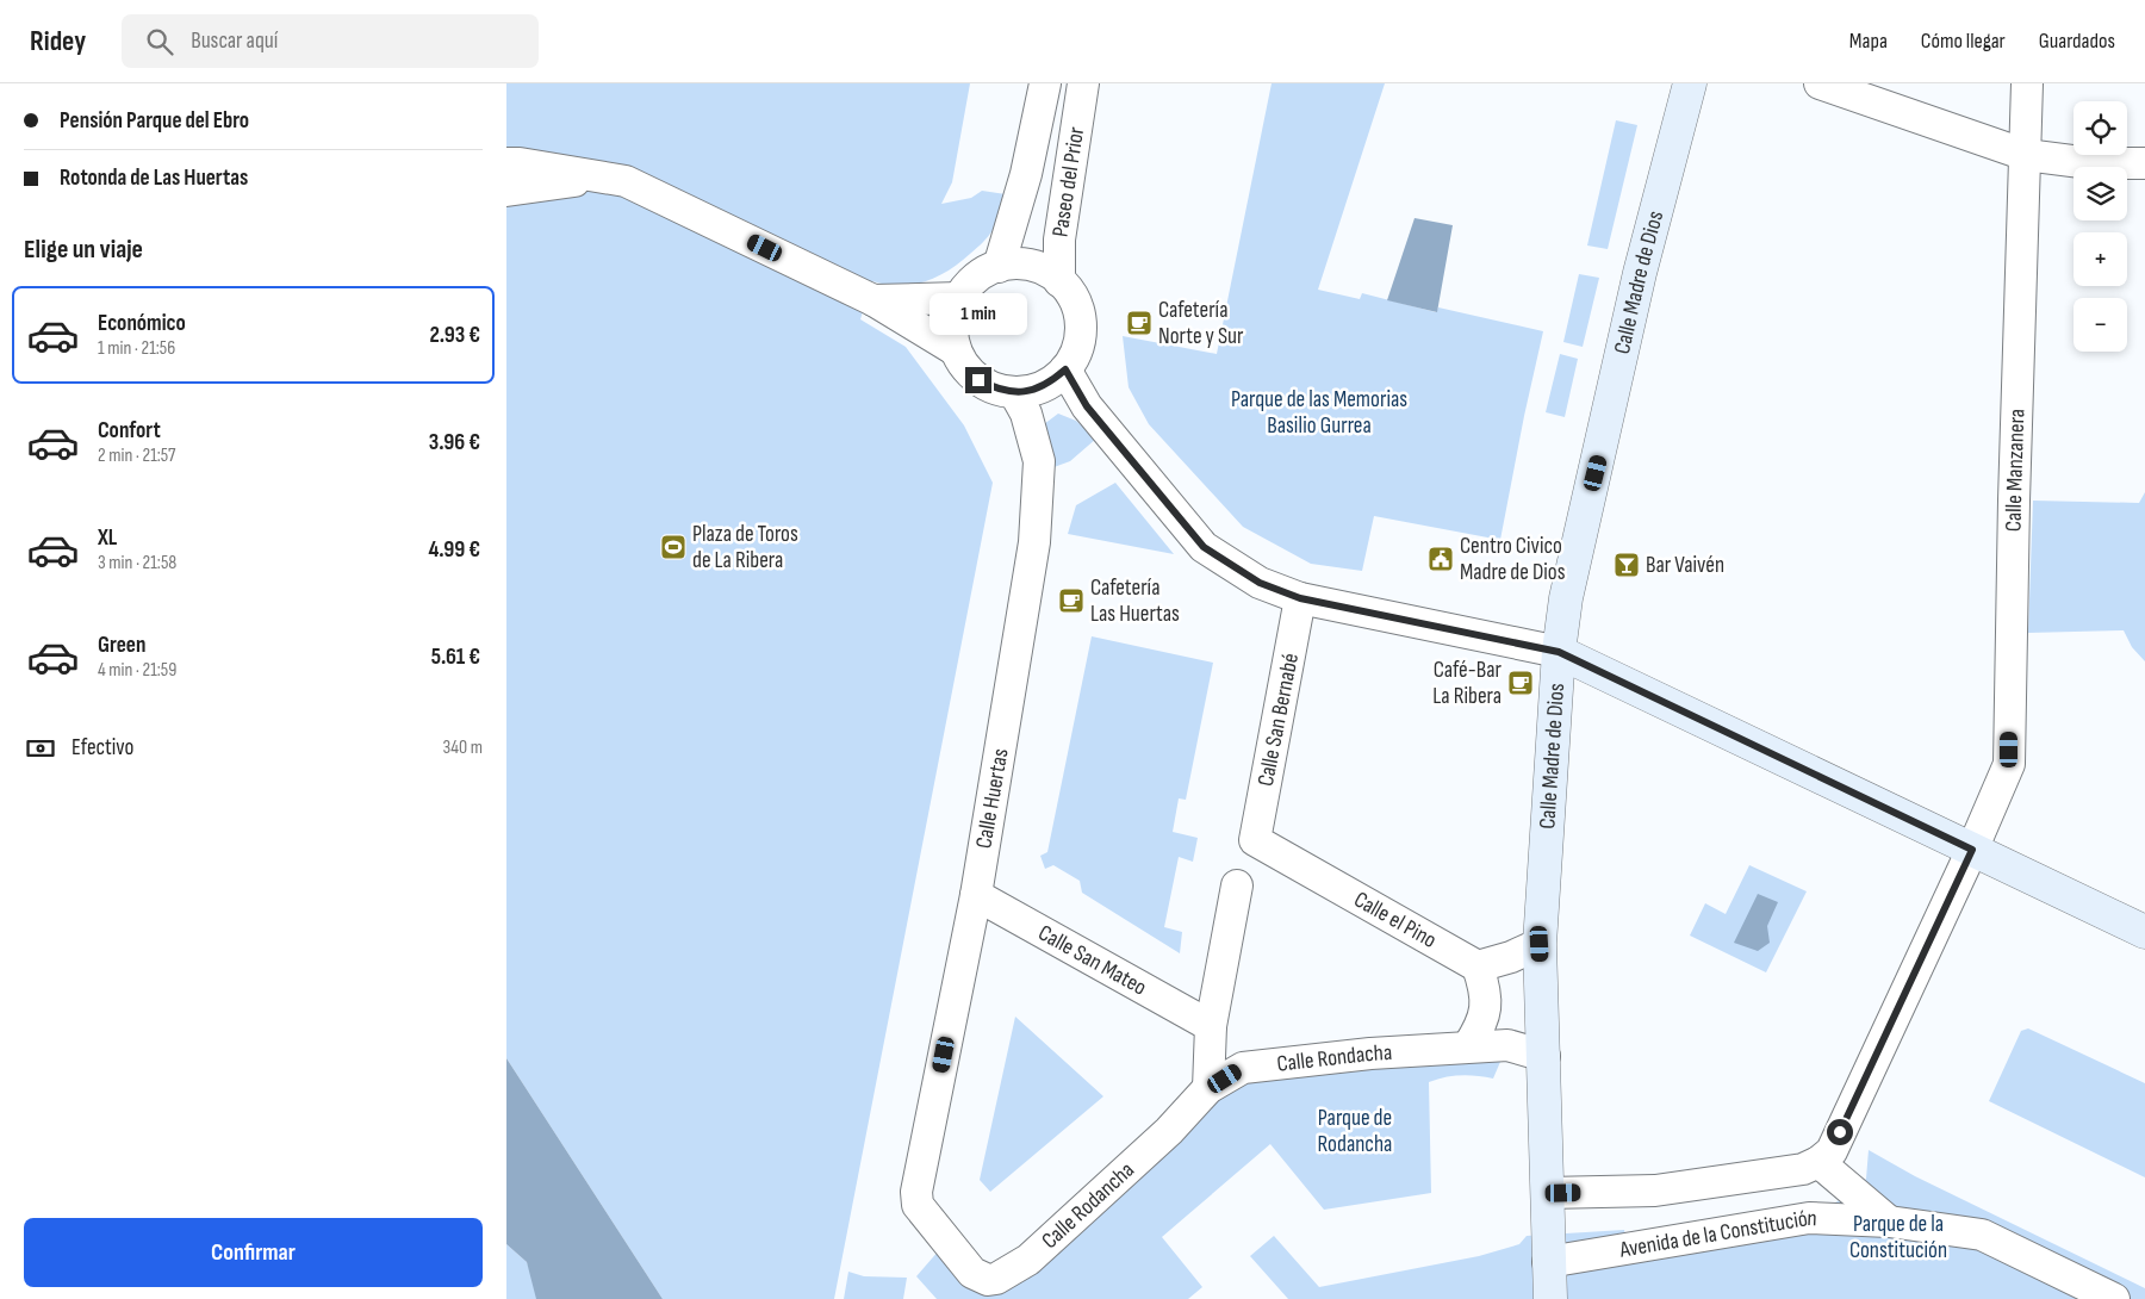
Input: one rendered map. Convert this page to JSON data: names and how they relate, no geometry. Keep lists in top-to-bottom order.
{
  "streets": {
    "main road": ["Calle Madre de Dios"],
    "street": [
      "Paseo del Prior",
      "Calle Manzanera",
      "Calle San Bernabé",
      "Calle Huertas",
      "Calle el Pino",
      "Calle San Mateo",
      "Calle Rondacha",
      "Calle Rodancha",
      "Avenida de la Constitución"
    ]
  },
  "crossings": [
    ["Paseo del Prior", "Calle Huertas"],
    ["Calle Madre de Dios", "Calle Rondacha"],
    ["Calle Madre de Dios", "Avenida de la Constitución"],
    ["Calle San Bernabé", "Calle el Pino"],
    ["Calle Huertas", "Calle San Mateo"],
    ["Calle Huertas", "Calle Rodancha"],
    ["Calle Rondacha", "Calle Rodancha"]
  ],
  "parks": ["Parque de las Memorias Basilio Gurrea", "Parque de Rodancha", "Parque de la Constitución"],
  "places": {
    "cafe": ["Cafetería Norte y Sur", "Cafetería Las Huertas", "Café-Bar La Ribera"],
    "sports": ["Plaza de Toros de La Ribera"],
    "public building": ["Centro Civico Madre de Dios"],
    "bar": ["Bar Vaivén"]
  },
  "page": {
    "header": "Ridey",
    "search": "Buscar aquí",
    "nav": ["Mapa", "Cómo llegar", "Guardados"],
    "banner": ["Pensión Parque del Ebro", "Rotonda de Las Huertas"],
    "map_buttons": ["+", "−"],
    "heading": "Elige un viaje",
    "list": [
      {
        "name": "Económico",
        "note": "1 min · 21:56",
        "value": "2.93 €"
      },
      {
        "name": "Confort",
        "note": "2 min · 21:57",
        "value": "3.96 €"
      },
      {
        "name": "XL",
        "note": "3 min · 21:58",
        "value": "4.99 €"
      },
      {
        "name": "Green",
        "note": "4 min · 21:59",
        "value": "5.61 €"
      }
    ],
    "bubble": "1 min",
    "pay": ["Efectivo", "340 m"],
    "buttons": "Confirmar"
  }
}
